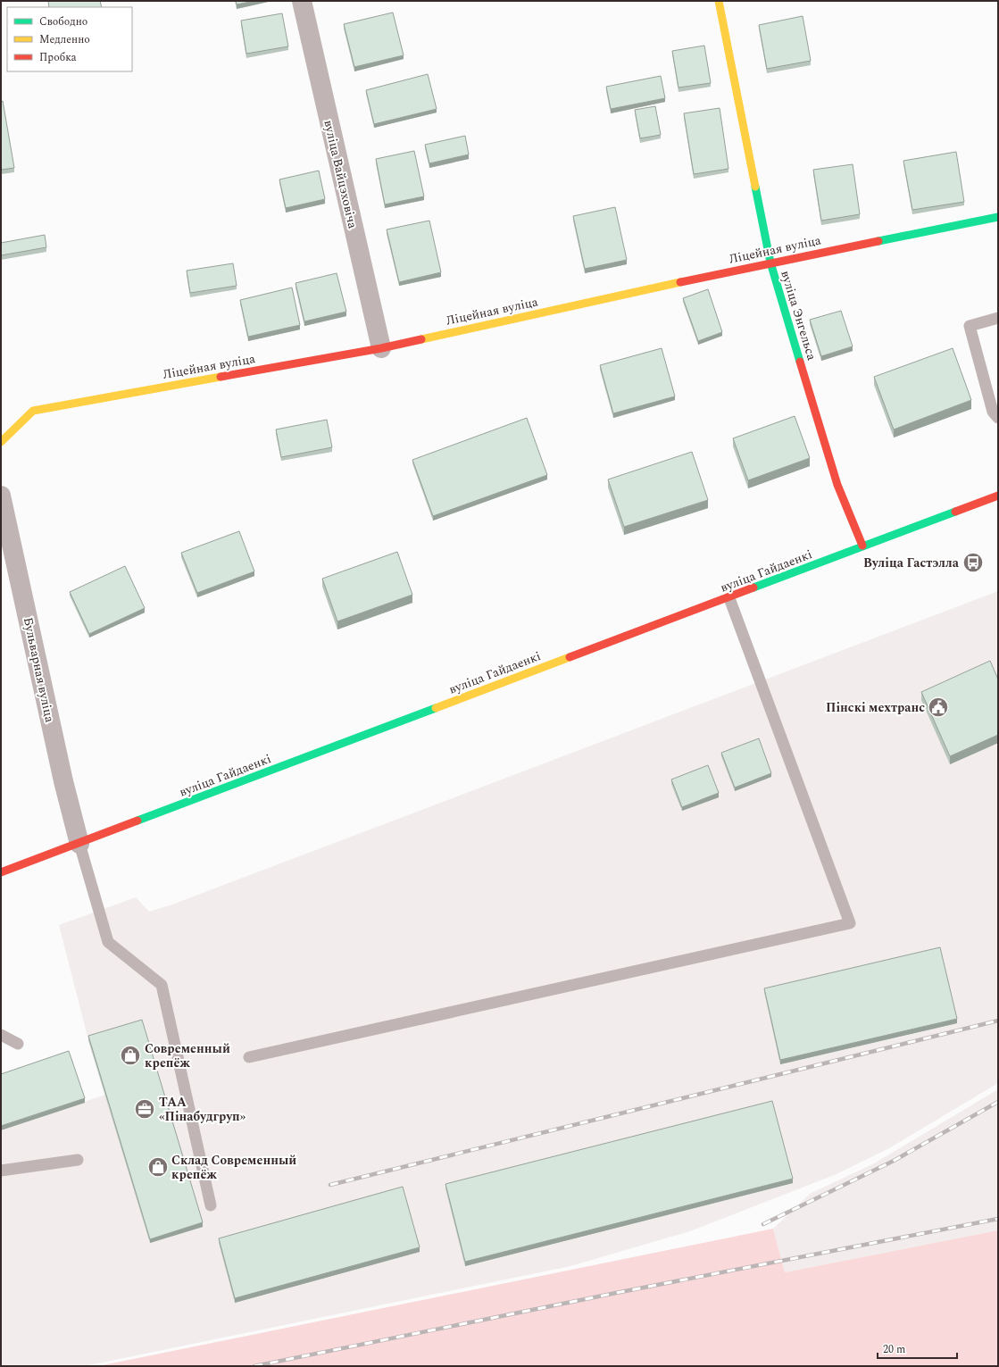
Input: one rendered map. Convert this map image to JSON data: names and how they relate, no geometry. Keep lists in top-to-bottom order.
{
  "streets": {
    "street": [
      "вуліца Вайцэховіча",
      "Ліцейная вуліца",
      "вуліца Энгельса",
      "вуліца Гайдаенкі",
      "Бульварная вуліца"
    ]
  },
  "crossings": [
    ["вуліца Вайцэховіча", "Ліцейная вуліца"],
    ["Ліцейная вуліца", "вуліца Энгельса"],
    ["вуліца Энгельса", "вуліца Гайдаенкі"],
    ["вуліца Гайдаенкі", "Бульварная вуліца"]
  ],
  "places": {
    "bus stop": ["Вуліца Гастэлла"],
    "public building": ["Пінскі мехтранс"],
    "shop": ["Современный крепёж", "Склад Современный крепёж"],
    "office": ["ТАА «Пінабудгруп»"]
  },
  "legend": ["Свободно", "Медленно", "Пробка"],
  "scale_bar": "20 m"
}
